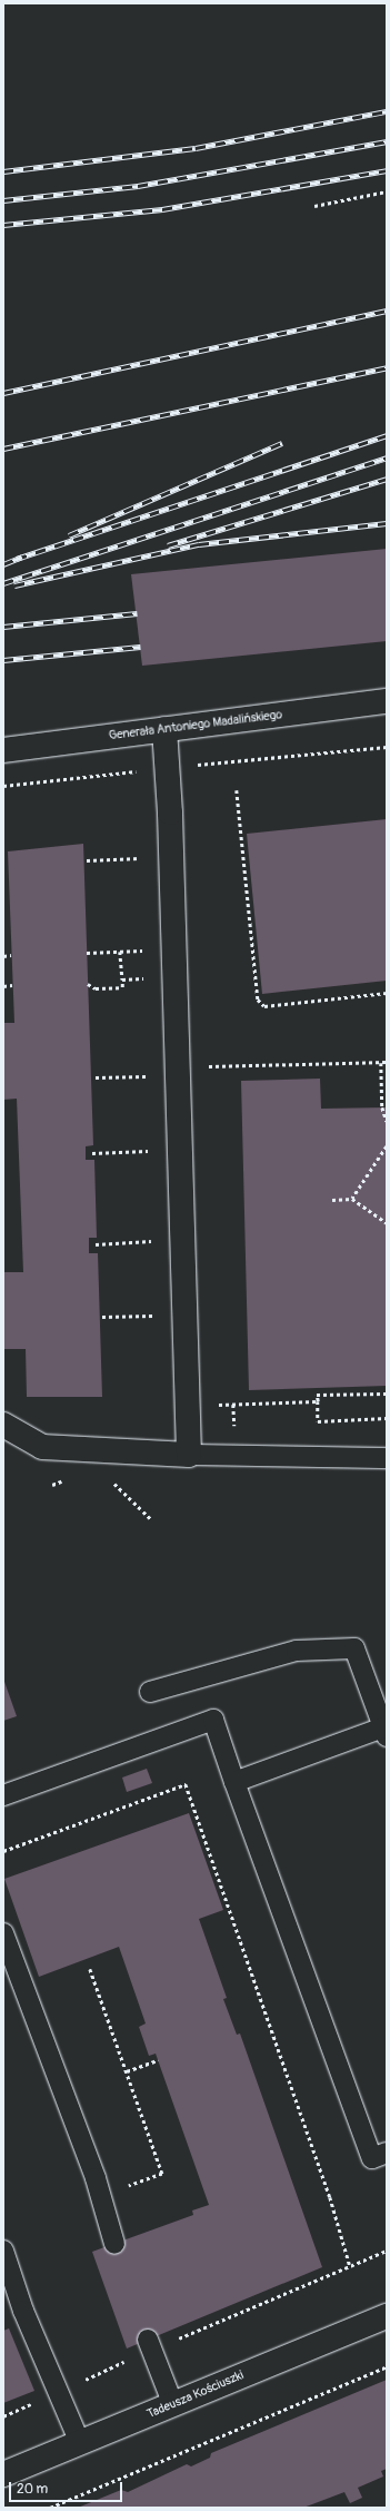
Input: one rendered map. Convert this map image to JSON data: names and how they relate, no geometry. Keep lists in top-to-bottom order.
{
  "streets": {
    "street": ["Generała Antoniego Madalińskiego", "Tadeusza Kościuszki"]
  },
  "scale_bar": "20 m"
}
